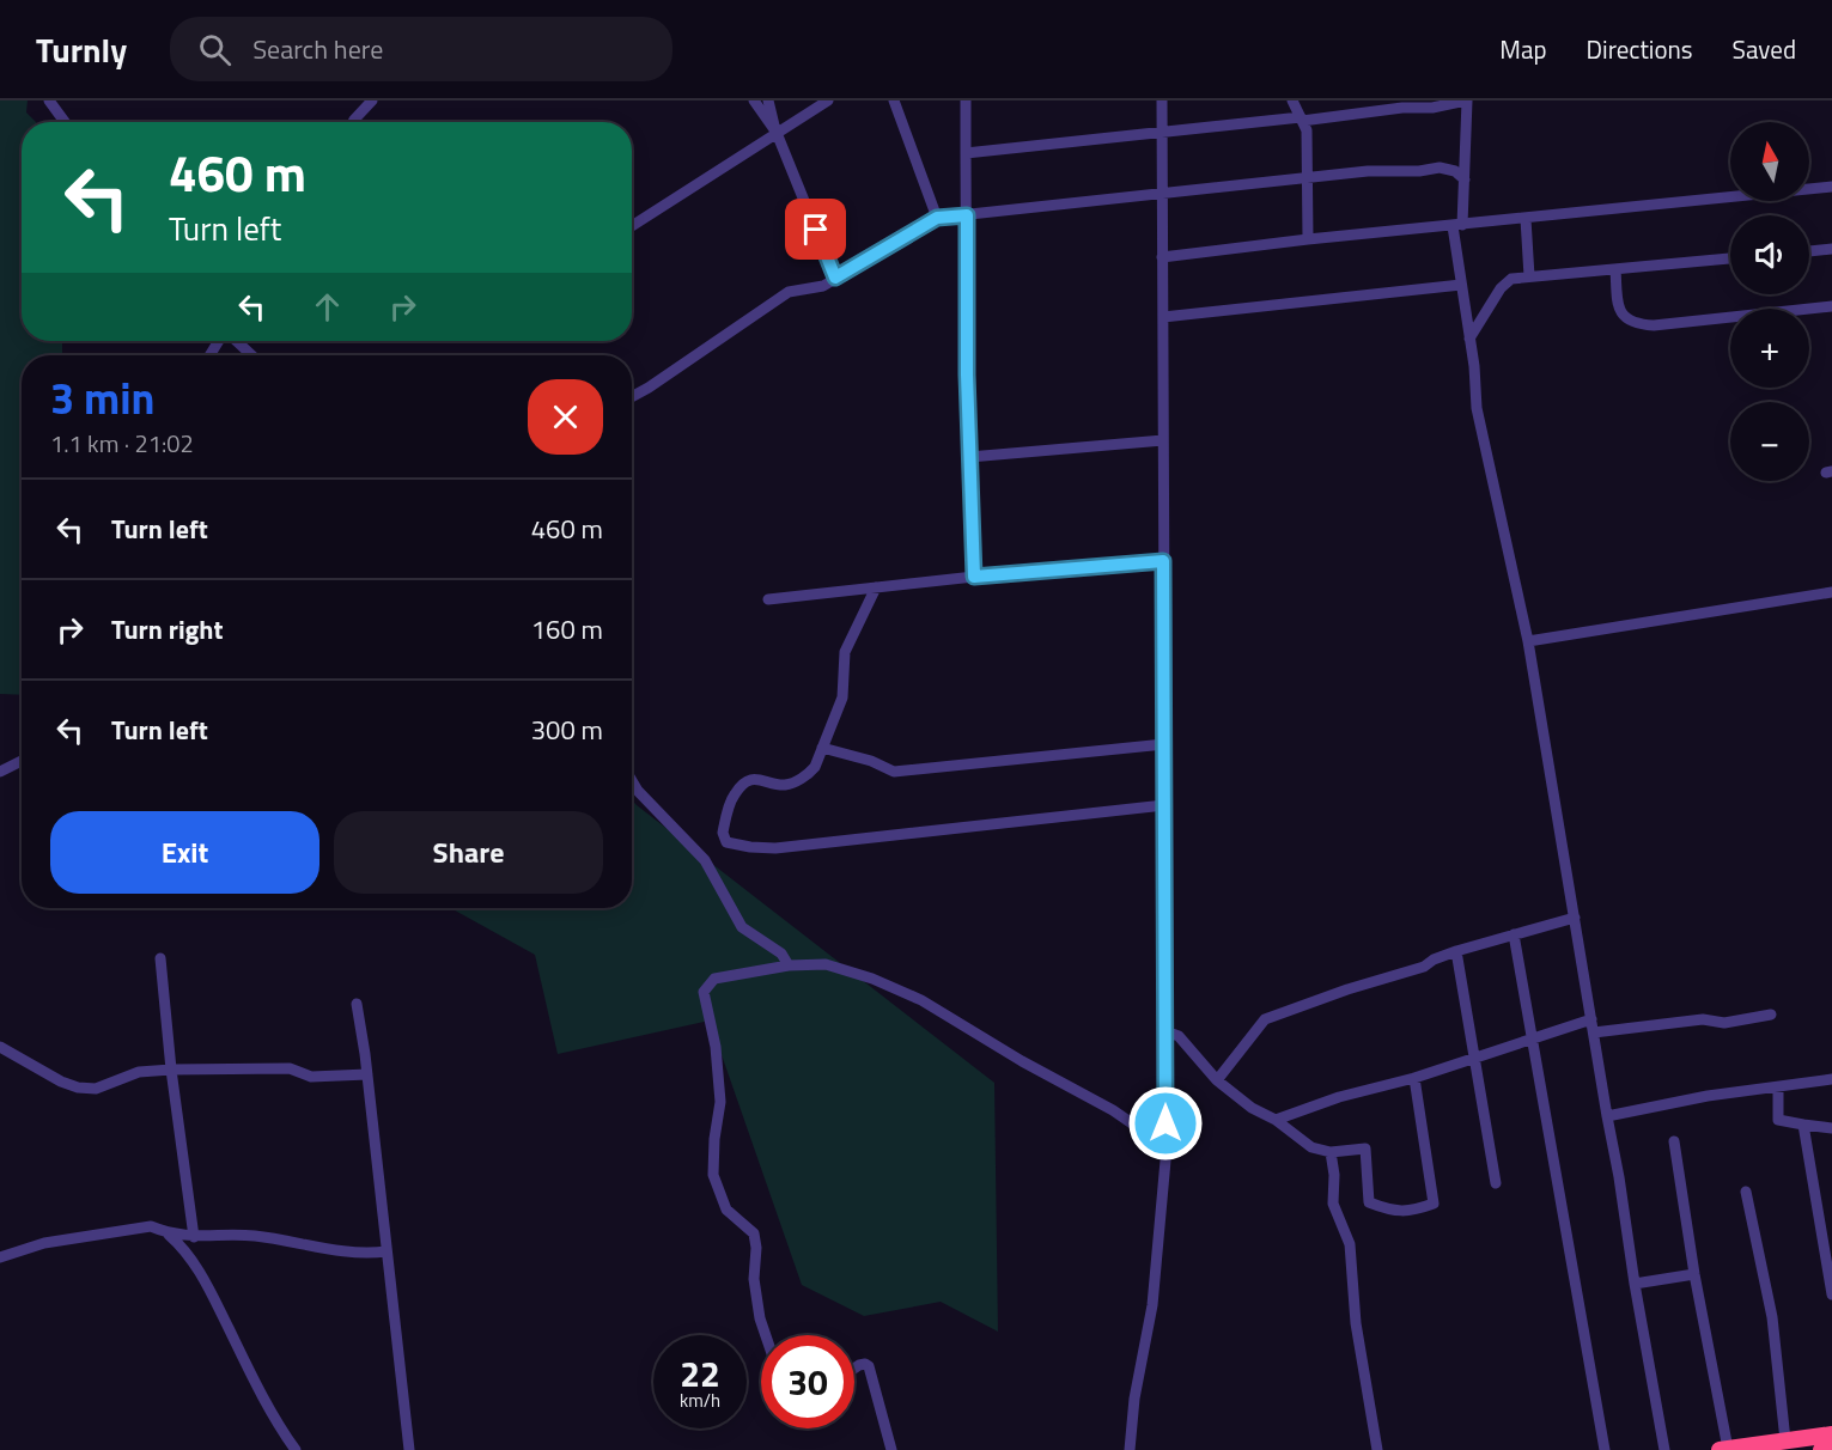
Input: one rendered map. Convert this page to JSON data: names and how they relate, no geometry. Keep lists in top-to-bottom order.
{
  "north": "top",
  "page": {
    "header": "Turnly",
    "search": "Search here",
    "nav": ["Map", "Directions", "Saved"],
    "map_buttons": ["+", "−"],
    "turn": ["460 m", "Turn left"],
    "heading": ["3 min", "1.1 km · 21:02"],
    "list": [
      {
        "name": "Turn left",
        "value": "460 m"
      },
      {
        "name": "Turn right",
        "value": "160 m"
      },
      {
        "name": "Turn left",
        "value": "300 m"
      }
    ],
    "buttons": ["Exit", "Share"],
    "speed": "22 km/h",
    "limit": "30"
  }
}
